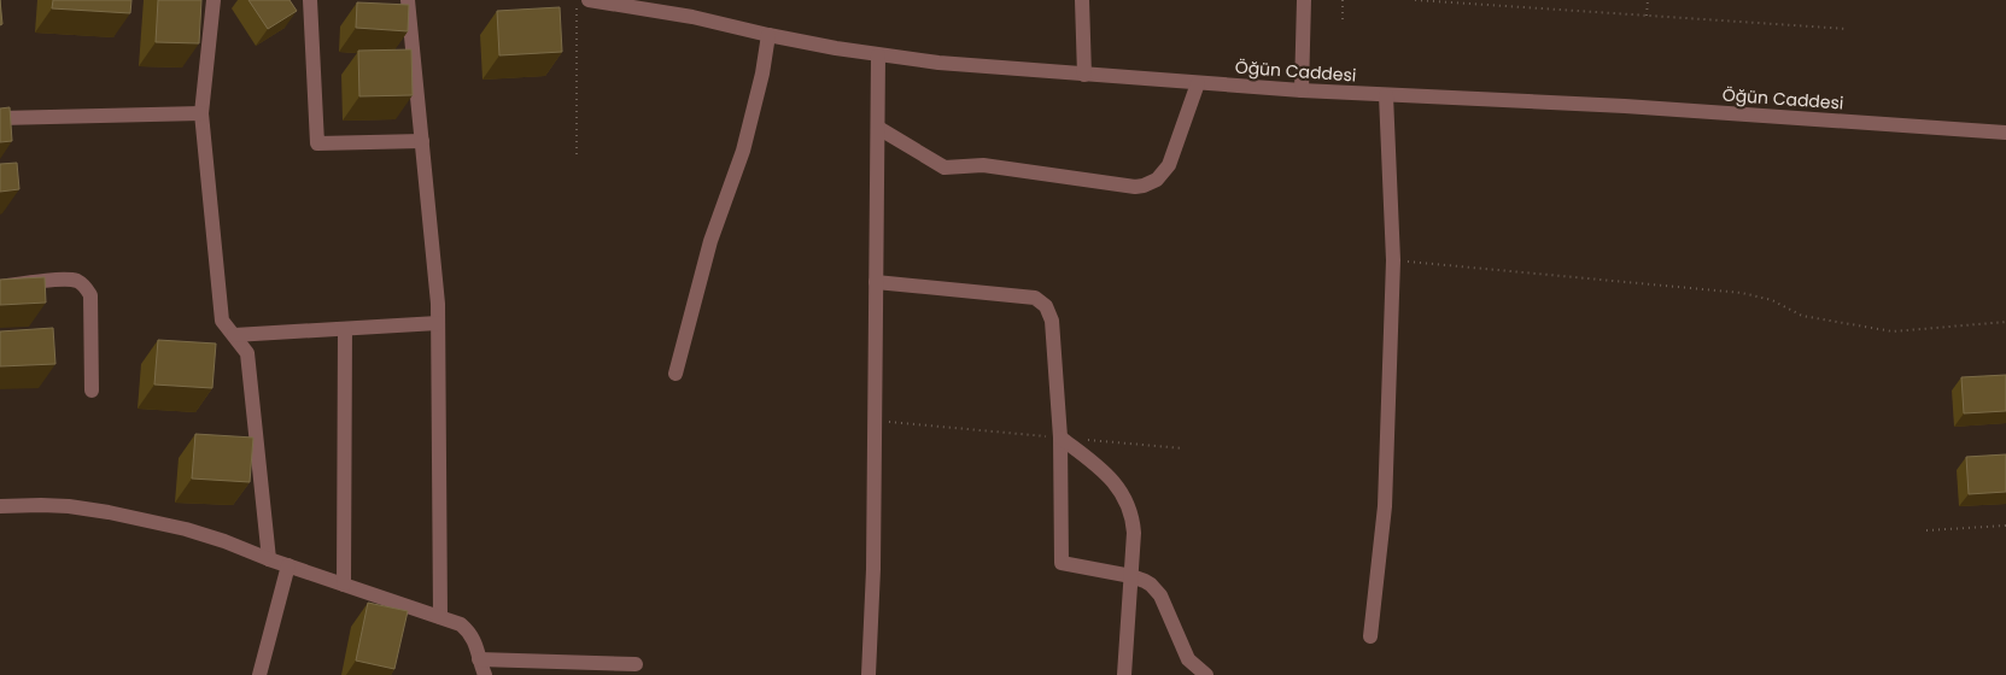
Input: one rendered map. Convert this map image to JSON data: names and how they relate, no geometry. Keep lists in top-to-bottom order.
{
  "streets": {
    "street": ["Öğün Caddesi"]
  }
}
